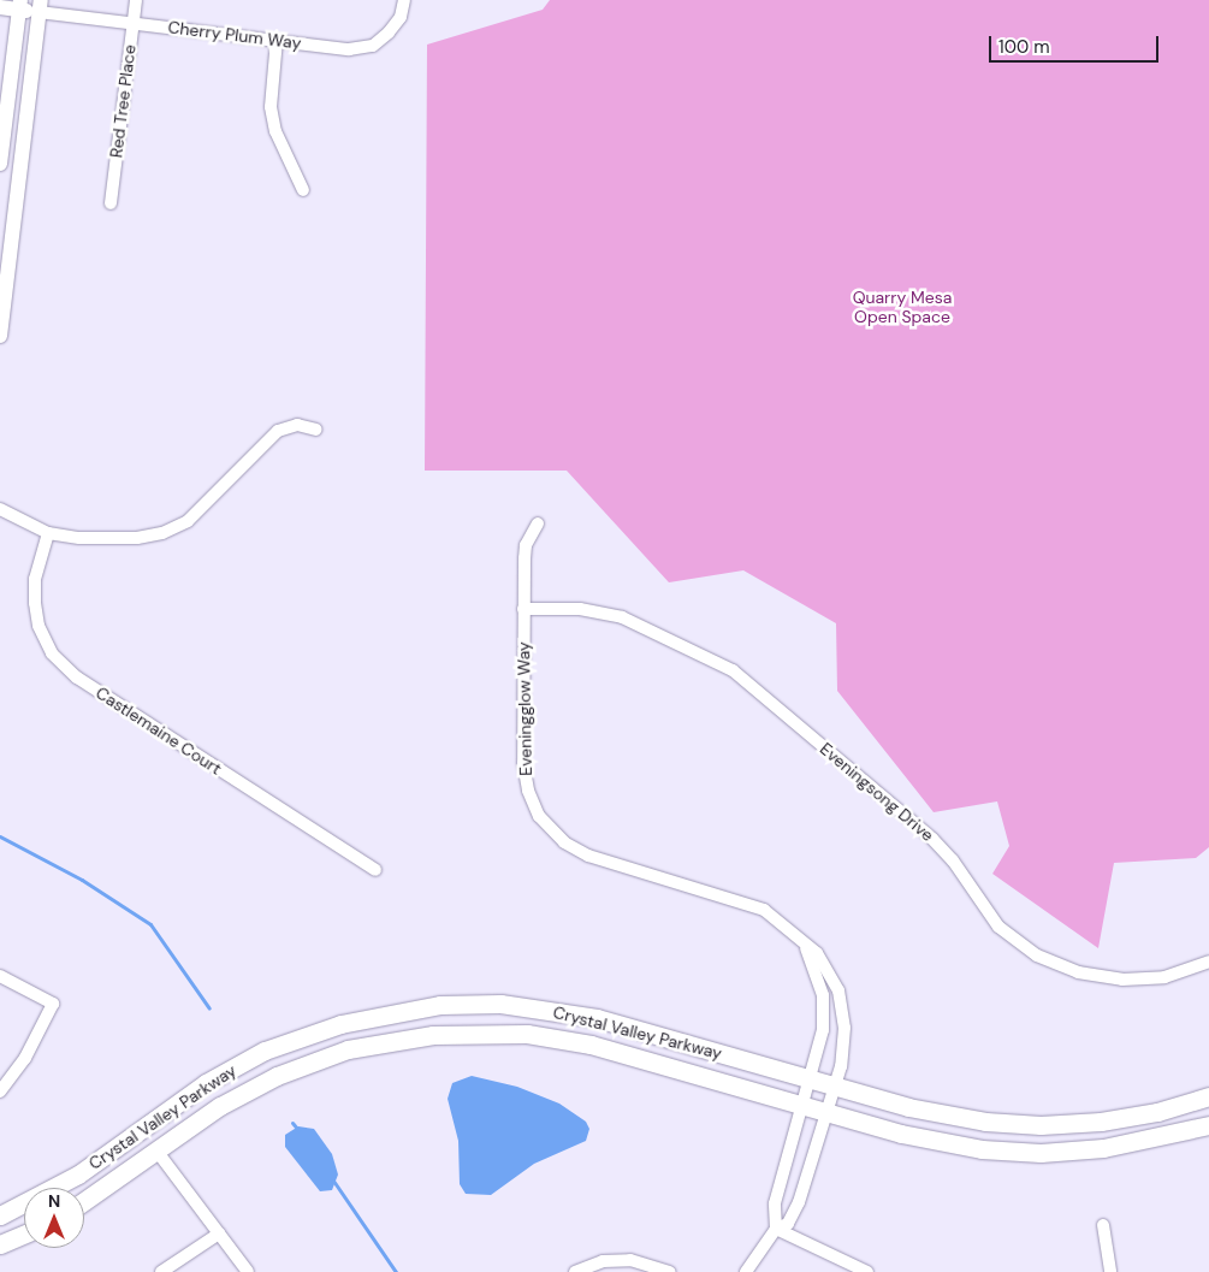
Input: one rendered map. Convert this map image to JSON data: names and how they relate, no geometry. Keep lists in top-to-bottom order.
{
  "streets": {
    "main road": ["Crystal Valley Parkway"],
    "street": [
      "Cherry Plum Way",
      "Red Tree Place",
      "Eveningglow Way",
      "Castlemaine Court",
      "Eveningsong Drive"
    ]
  },
  "crossings": [
    ["Cherry Plum Way", "Red Tree Place"],
    ["Eveningglow Way", "Eveningsong Drive"],
    ["Eveningglow Way", "Crystal Valley Parkway"]
  ],
  "parks": ["Quarry Mesa Open Space"],
  "scale_bar": "100 m",
  "north": "top"
}
